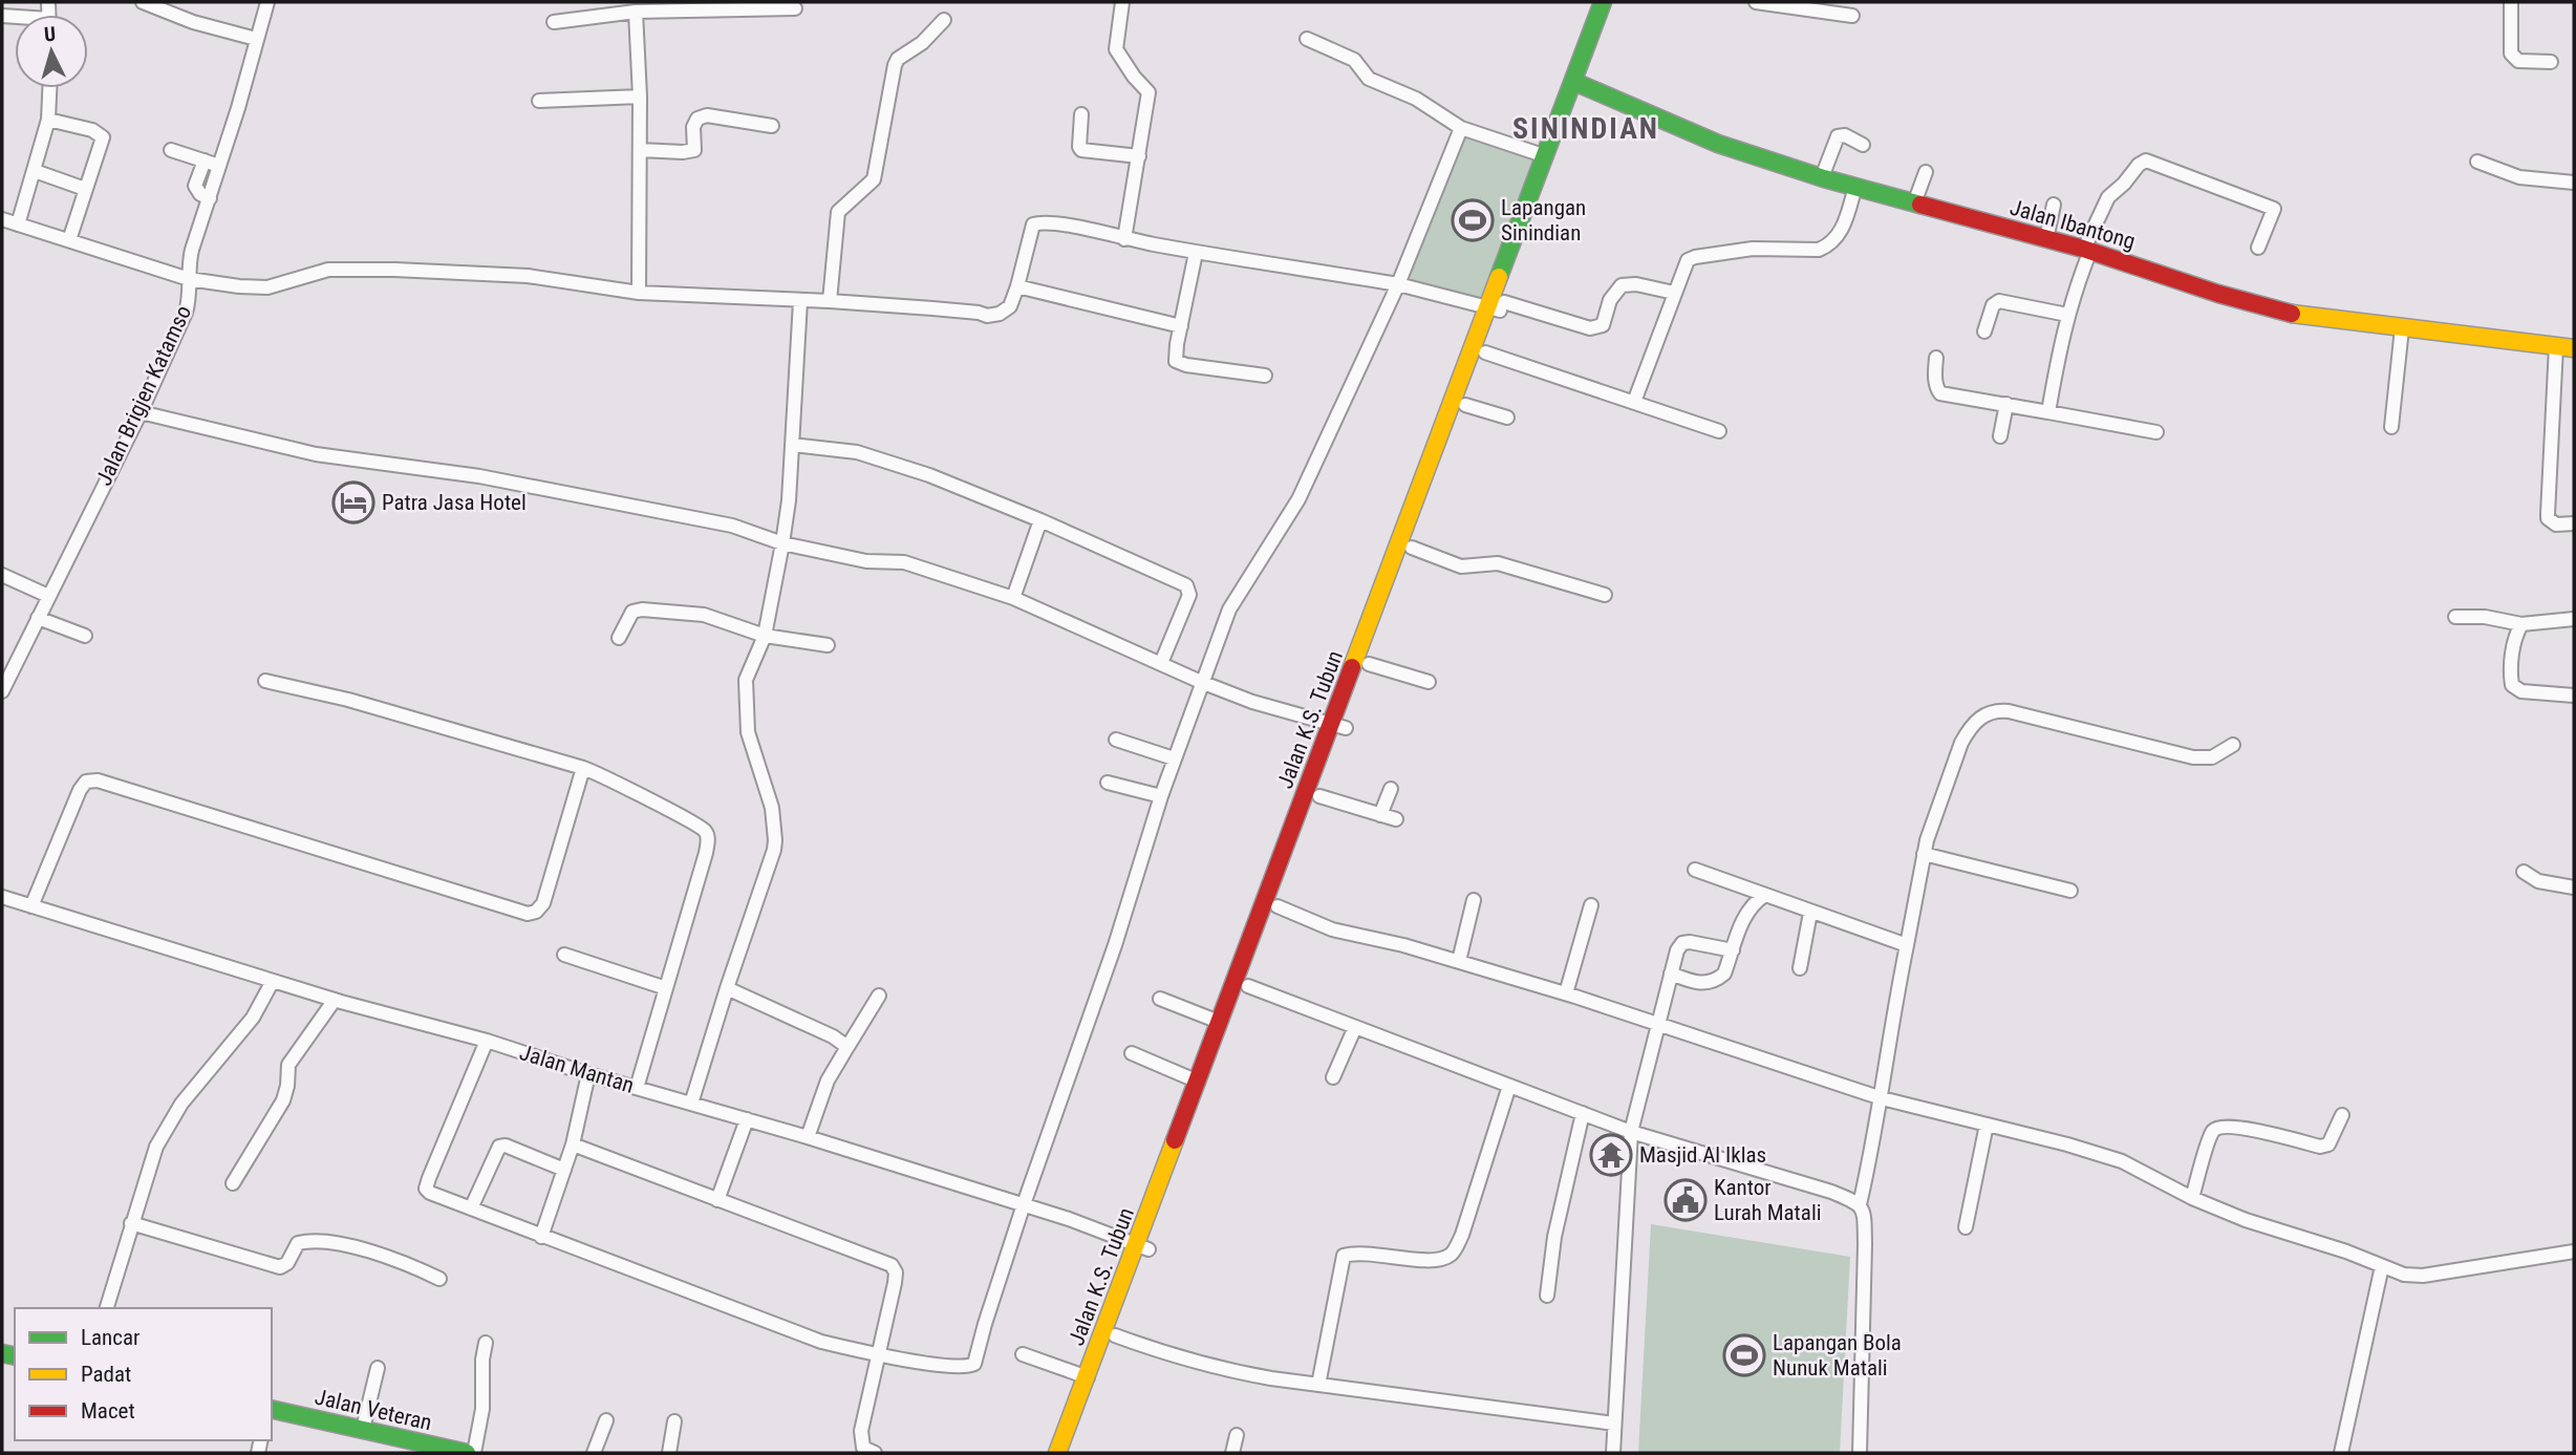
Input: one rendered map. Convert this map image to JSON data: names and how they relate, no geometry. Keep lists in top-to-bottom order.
{
  "streets": {
    "main road": ["Jalan Ibantong", "Jalan K.S. Tubun", "Jalan Veteran"],
    "street": ["Jalan Brigjen Katamso", "Jalan Mantan"]
  },
  "crossings": [
    ["Jalan Ibantong", "Jalan K.S. Tubun"],
    ["Jalan K.S. Tubun", "Jalan Mantan"]
  ],
  "districts": ["SININDIAN"],
  "places": {
    "sports": ["Lapangan Sinindian", "Lapangan Bola Nunuk Matali"],
    "hotel": ["Patra Jasa Hotel"],
    "temple": ["Masjid Al Iklas"],
    "public building": ["Kantor Lurah Matali"]
  },
  "legend": ["Lancar", "Padat", "Macet"],
  "north": "top"
}
